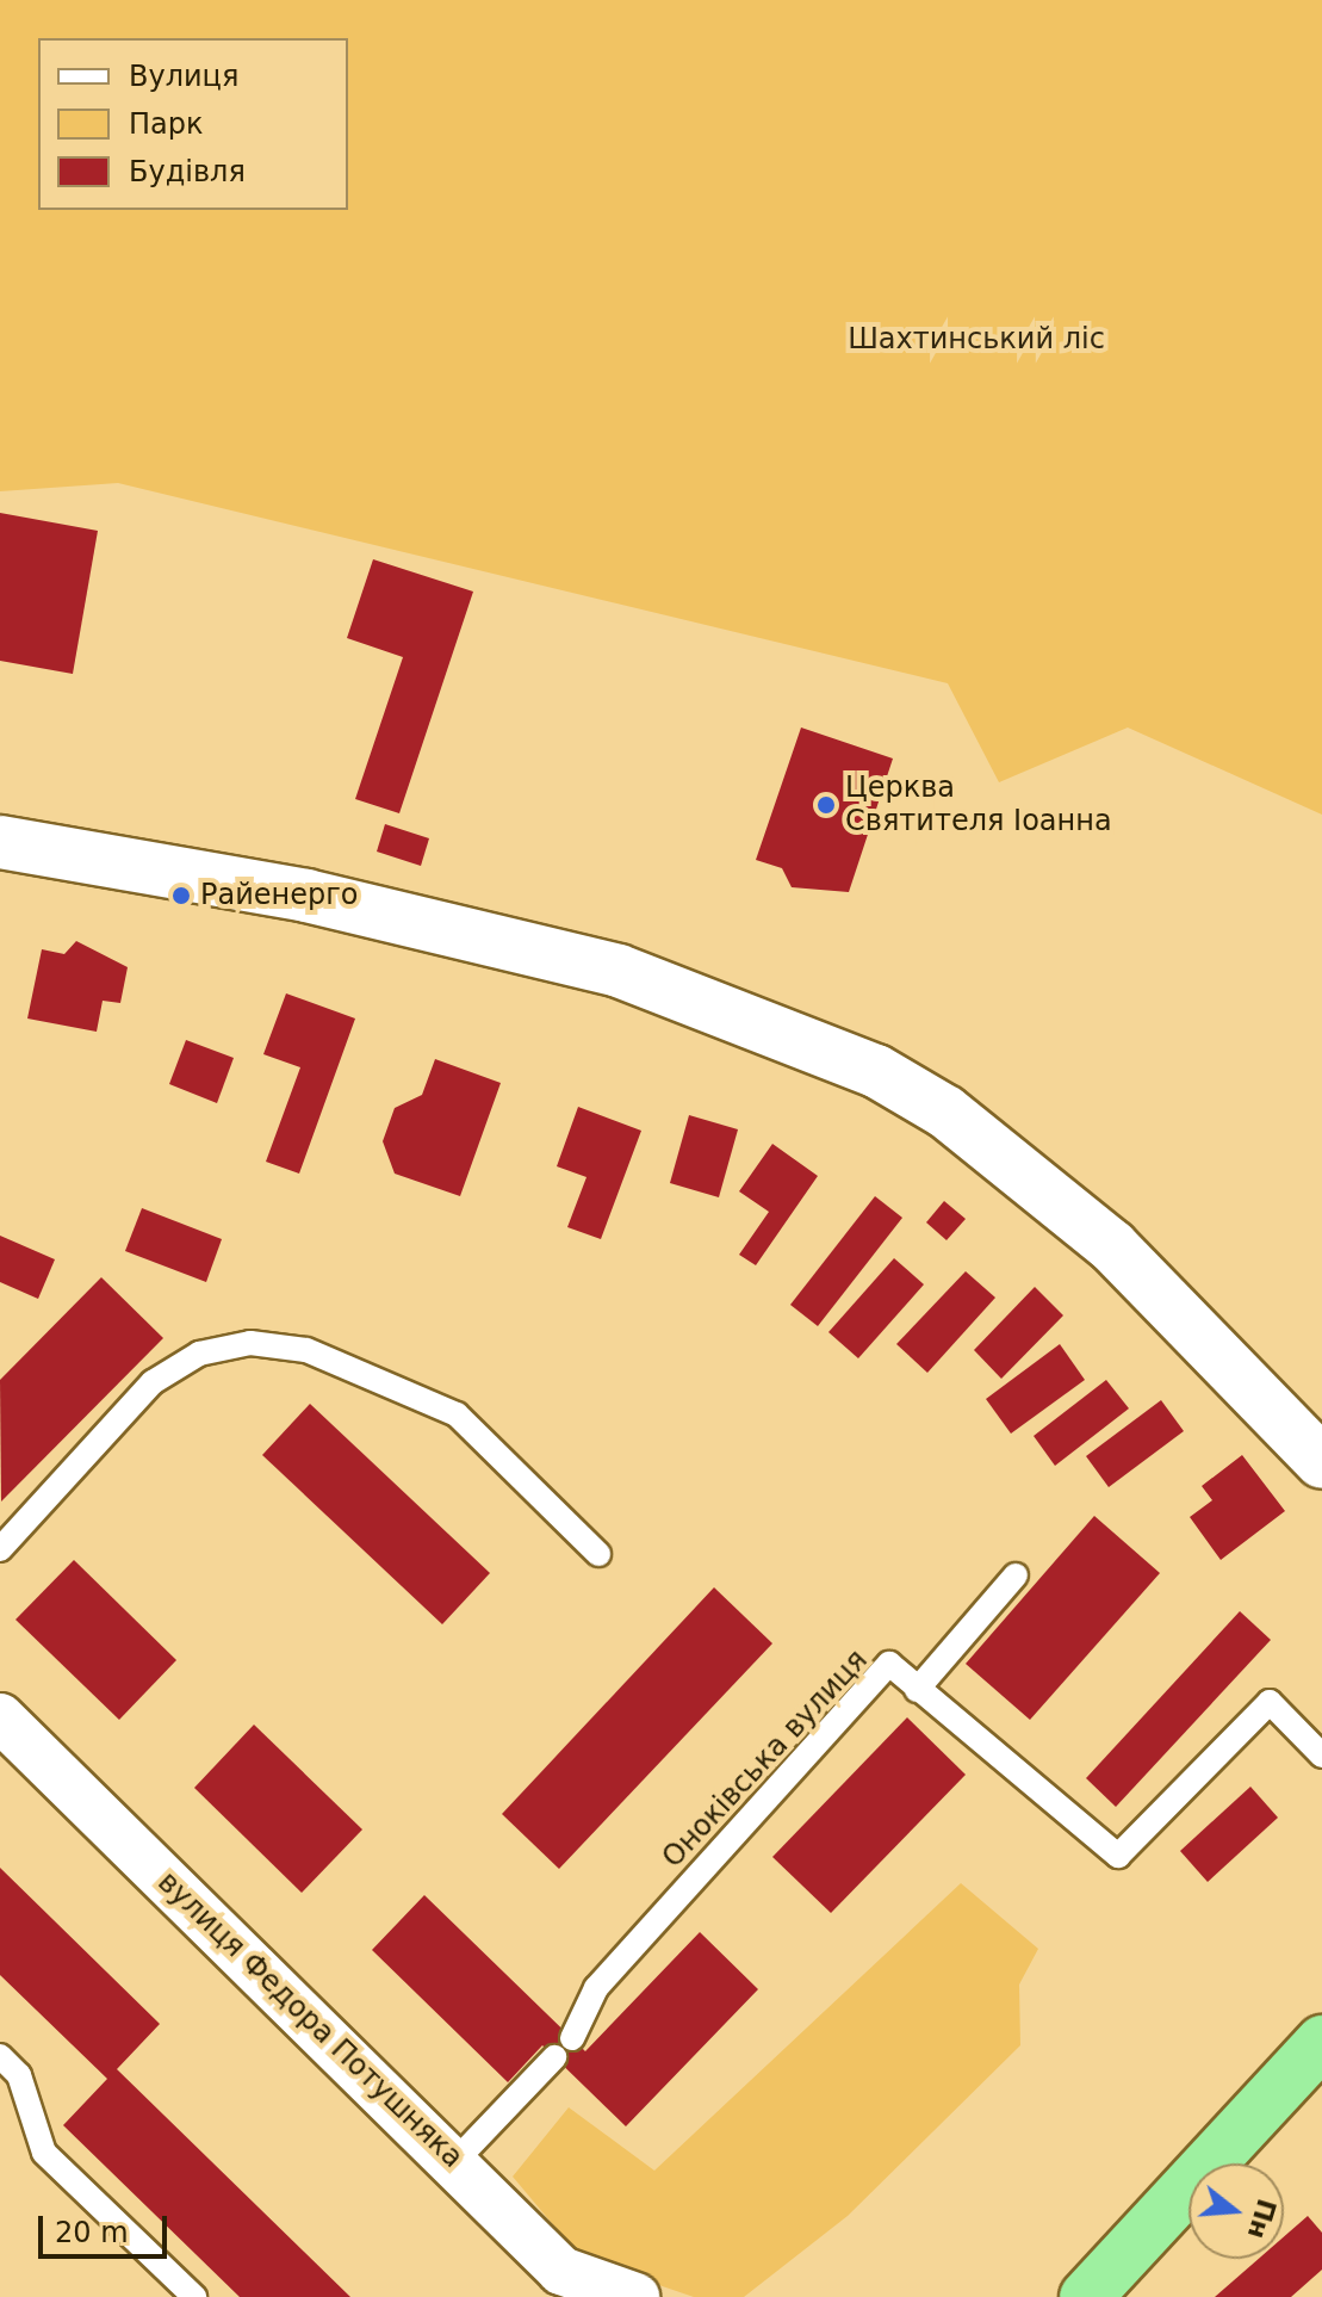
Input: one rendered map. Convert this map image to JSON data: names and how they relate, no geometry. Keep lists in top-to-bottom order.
{
  "streets": {
    "street": ["вулиця Федора Потушняка"],
    "lane": ["Оноківська вулиця"]
  },
  "parks": ["Шахтинський ліс"],
  "places": ["Церква Святителя Іоанна", "Райенерго"],
  "legend": ["Вулиця", "Парк", "Будівля"],
  "scale_bar": "20 m",
  "north": "right"
}
